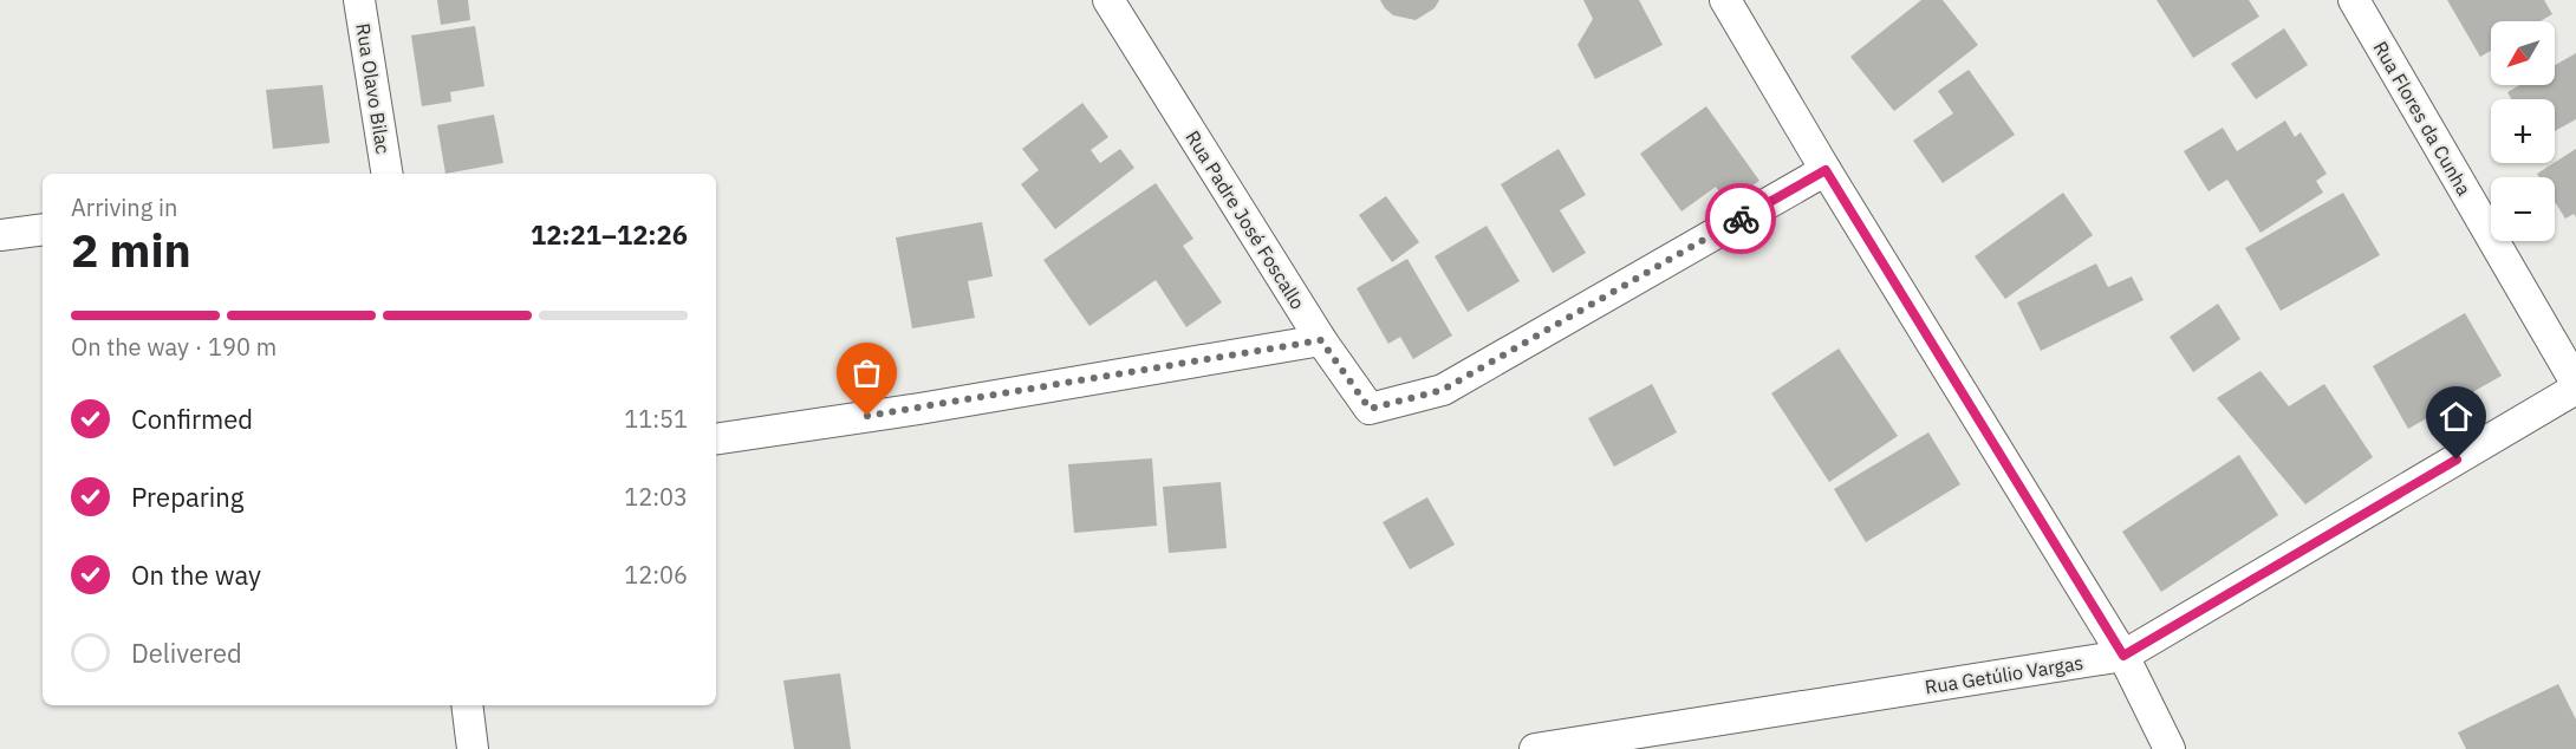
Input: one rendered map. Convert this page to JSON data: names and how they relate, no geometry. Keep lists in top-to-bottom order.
{
  "streets": {
    "street": [
      "Rua Olavo Bilac",
      "Rua Flores da Cunha",
      "Rua Padre José Foscallo",
      "Rua Getúlio Vargas"
    ]
  },
  "north": "bottom left",
  "page": {
    "map_buttons": ["+", "−"],
    "heading": ["2 min", "Arriving in", "12:21–12:26"],
    "bar": "On the way · 190 m",
    "list": [
      ["Confirmed", "11:51"],
      ["Preparing", "12:03"],
      ["On the way", "12:06"],
      "Delivered"
    ]
  }
}
